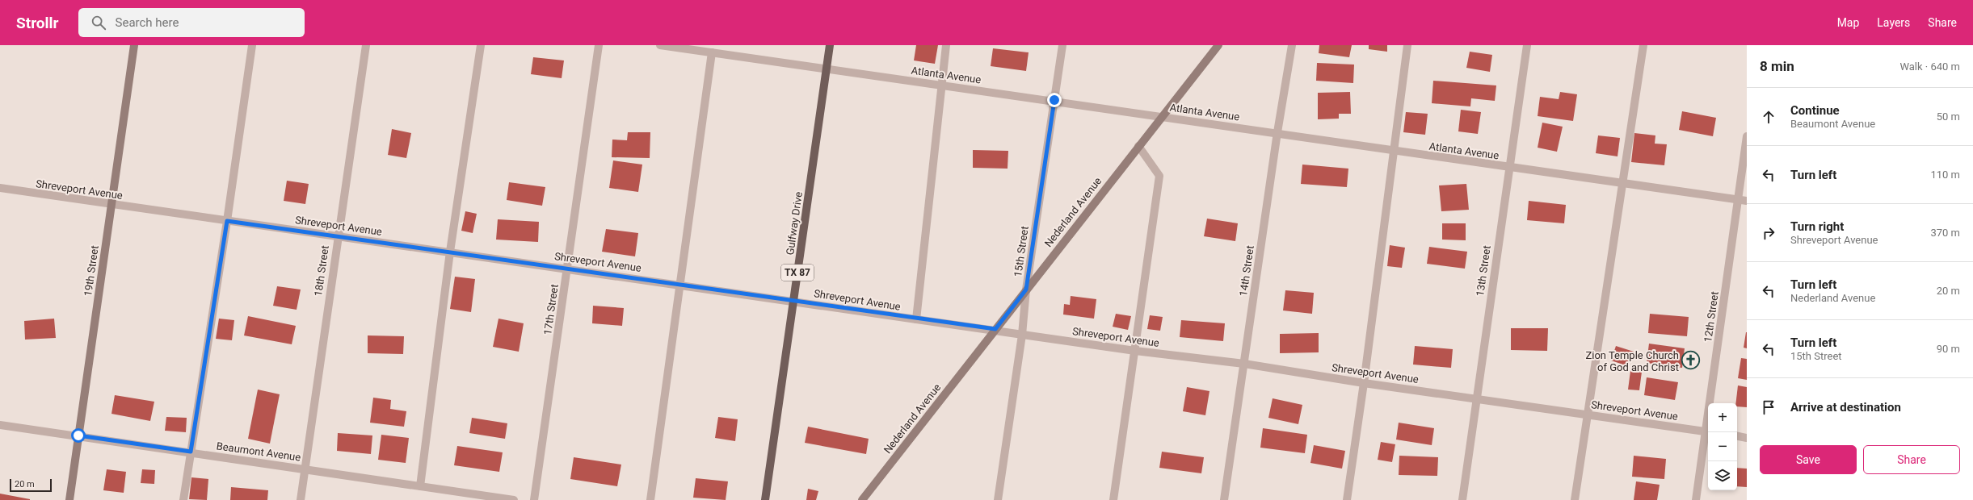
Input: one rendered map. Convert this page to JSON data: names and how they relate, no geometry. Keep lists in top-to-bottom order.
{
  "streets": {
    "main road": ["Gulfway Drive", "TX 87"],
    "street": [
      "Atlanta Avenue",
      "Shreveport Avenue",
      "Nederland Avenue",
      "15th Street",
      "19th Street",
      "18th Street",
      "14th Street",
      "13th Street",
      "17th Street",
      "12th Street",
      "Beaumont Avenue"
    ]
  },
  "crossings": [
    ["Atlanta Avenue", "Nederland Avenue"],
    ["Atlanta Avenue", "Gulfway Drive"],
    ["Atlanta Avenue", "15th Street"],
    ["Atlanta Avenue", "14th Street"],
    ["Atlanta Avenue", "13th Street"],
    ["Atlanta Avenue", "12th Street"],
    ["Shreveport Avenue", "Nederland Avenue"],
    ["Shreveport Avenue", "Gulfway Drive"],
    ["Shreveport Avenue", "15th Street"],
    ["Shreveport Avenue", "19th Street"],
    ["Shreveport Avenue", "18th Street"],
    ["Shreveport Avenue", "14th Street"],
    ["Shreveport Avenue", "13th Street"],
    ["Shreveport Avenue", "17th Street"],
    ["Shreveport Avenue", "12th Street"],
    ["Nederland Avenue", "15th Street"],
    ["19th Street", "Beaumont Avenue"],
    ["18th Street", "Beaumont Avenue"]
  ],
  "places": {
    "church": ["Zion Temple Church of God and Christ"]
  },
  "scale_bar": "20 m",
  "page": {
    "header": "Strollr",
    "search": "Search here",
    "nav": ["Map", "Layers", "Share"],
    "heading": ["8 min", "Walk · 640 m"],
    "list": [
      ["Continue", "Beaumont Avenue", "50 m"],
      ["Turn left", "110 m"],
      ["Turn right", "Shreveport Avenue", "370 m"],
      ["Turn left", "Nederland Avenue", "20 m"],
      ["Turn left", "15th Street", "90 m"],
      "Arrive at destination"
    ],
    "map_buttons": ["+", "−"],
    "buttons": ["Save", "Share"],
    "scale": "20 m"
  }
}
